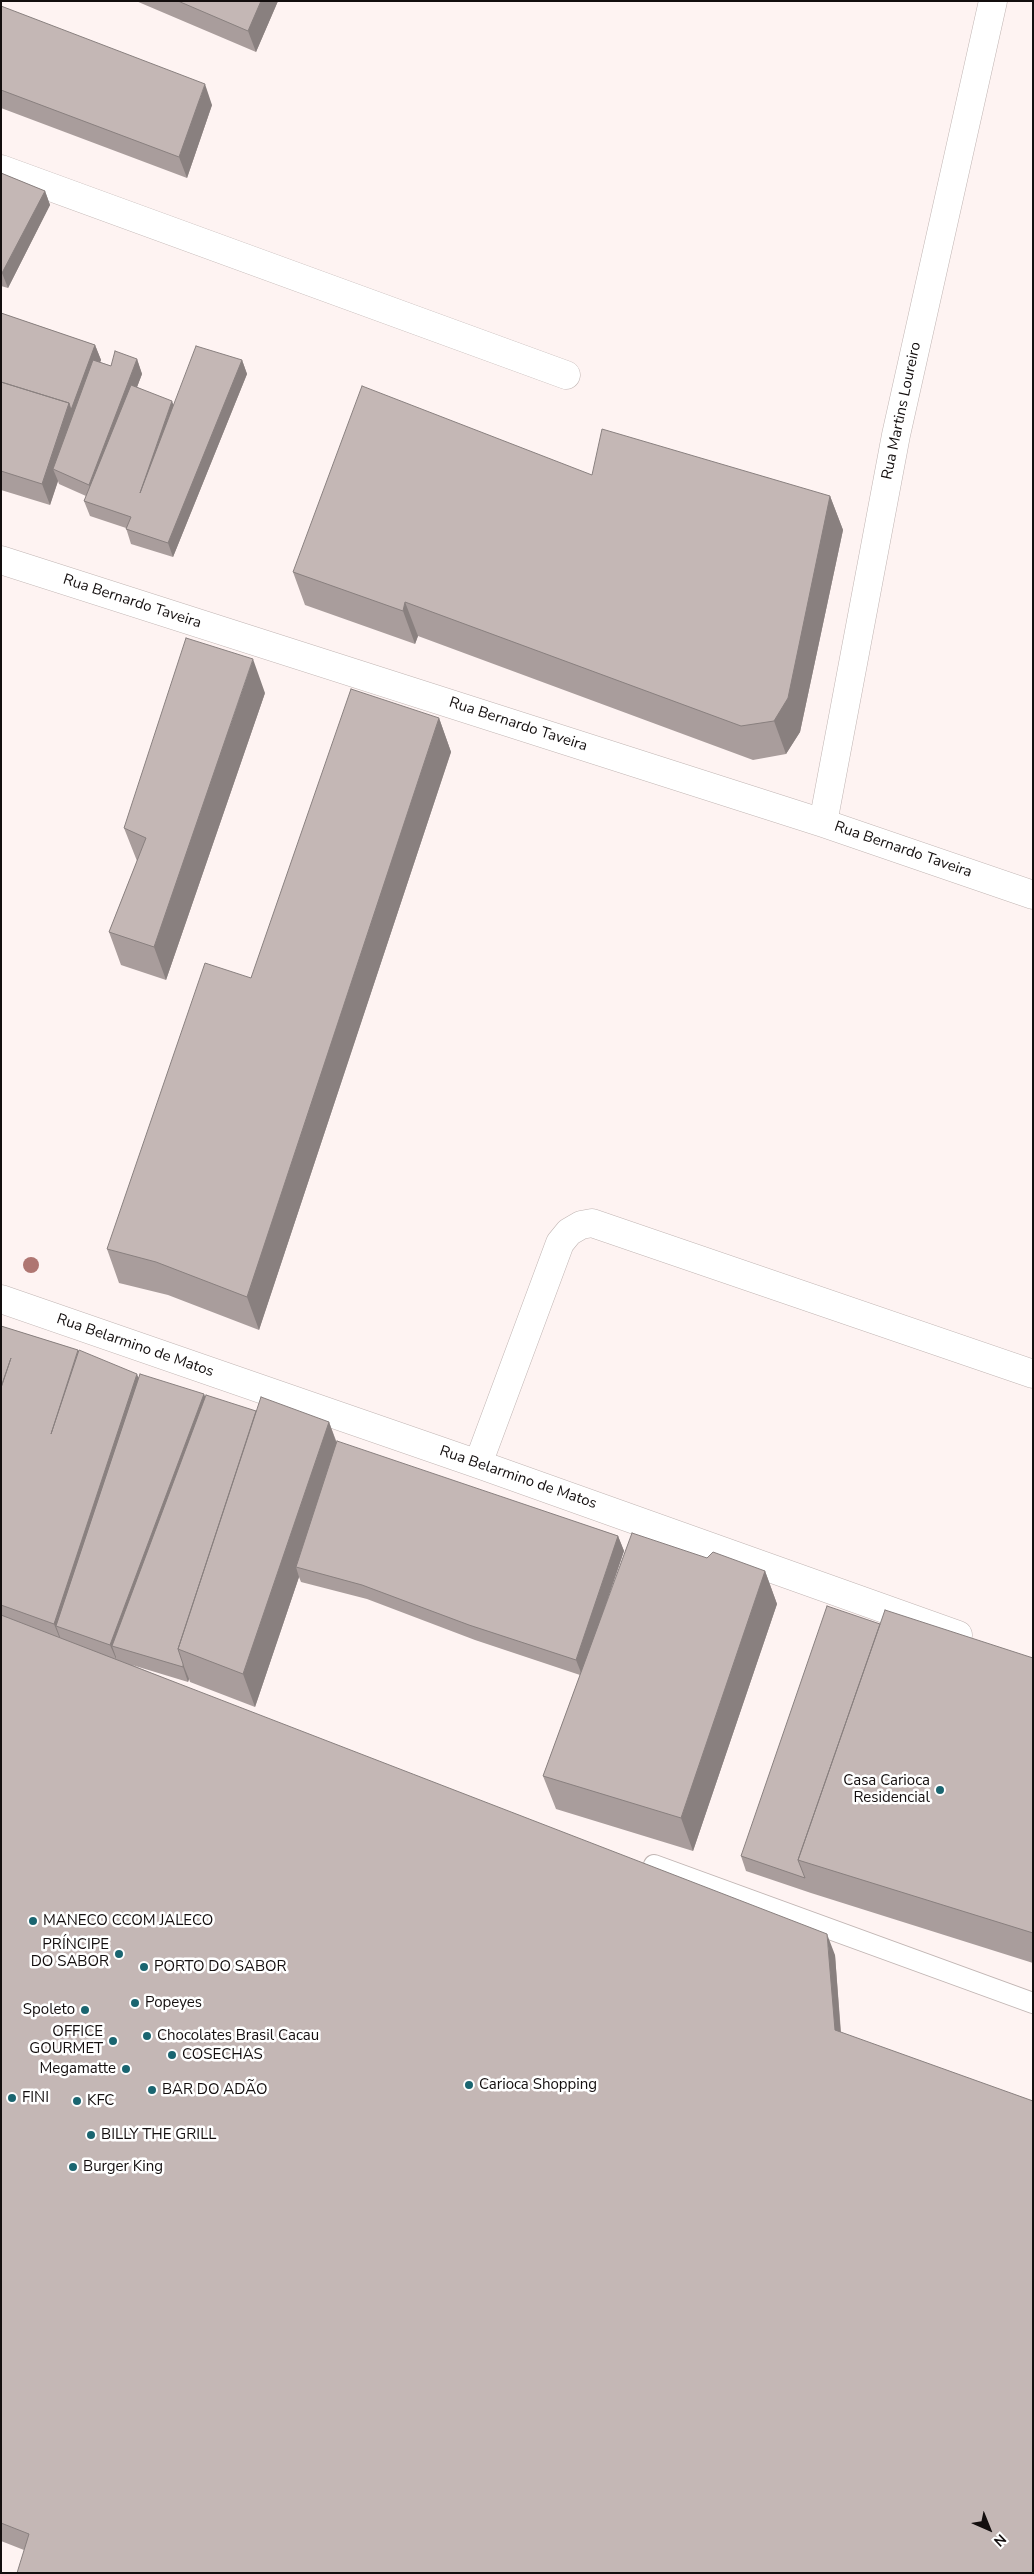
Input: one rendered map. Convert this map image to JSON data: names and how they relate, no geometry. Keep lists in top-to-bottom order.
{
  "streets": {
    "street": ["Rua Martins Loureiro", "Rua Bernardo Taveira", "Rua Belarmino de Matos"]
  },
  "crossings": [
    ["Rua Martins Loureiro", "Rua Bernardo Taveira"]
  ],
  "places": [
    "Casa Carioca Residencial",
    "MANECO CCOM JALECO",
    "PRÍNCIPE DO SABOR",
    "PORTO DO SABOR",
    "Popeyes",
    "Spoleto",
    "Chocolates Brasil Cacau",
    "OFFICE GOURMET",
    "COSECHAS",
    "Megamatte",
    "Carioca Shopping",
    "BAR DO ADÃO",
    "FINI",
    "KFC",
    "BILLY THE GRILL",
    "Burger King"
  ],
  "north": "bottom right"
}
